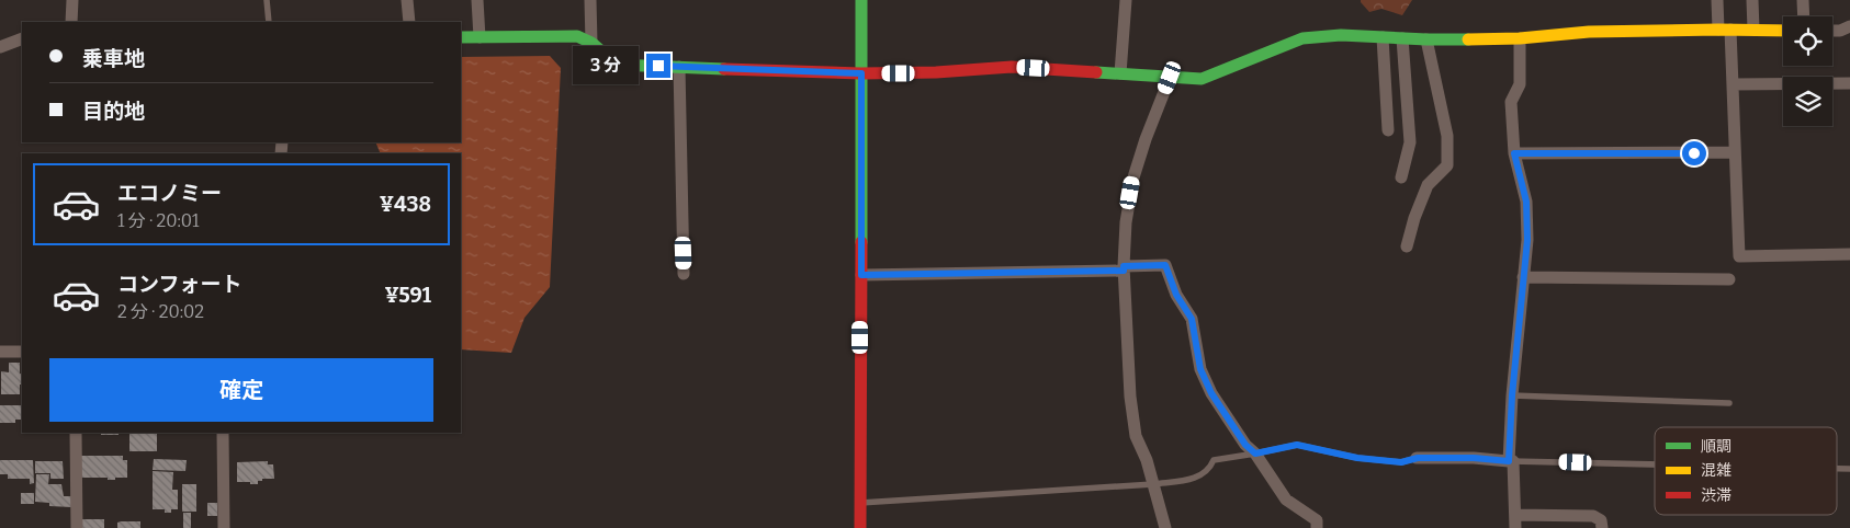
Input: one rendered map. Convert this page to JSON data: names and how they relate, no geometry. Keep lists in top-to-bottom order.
{
  "legend": ["順調", "混雑", "渋滞"],
  "page": {
    "banner": ["乗車地", "目的地"],
    "bubble": "3 分",
    "list": [
      {
        "name": "エコノミー",
        "note": "1 分 · 20:01",
        "value": "¥438"
      },
      {
        "name": "コンフォート",
        "note": "2 分 · 20:02",
        "value": "¥591"
      }
    ],
    "buttons": "確定"
  }
}
